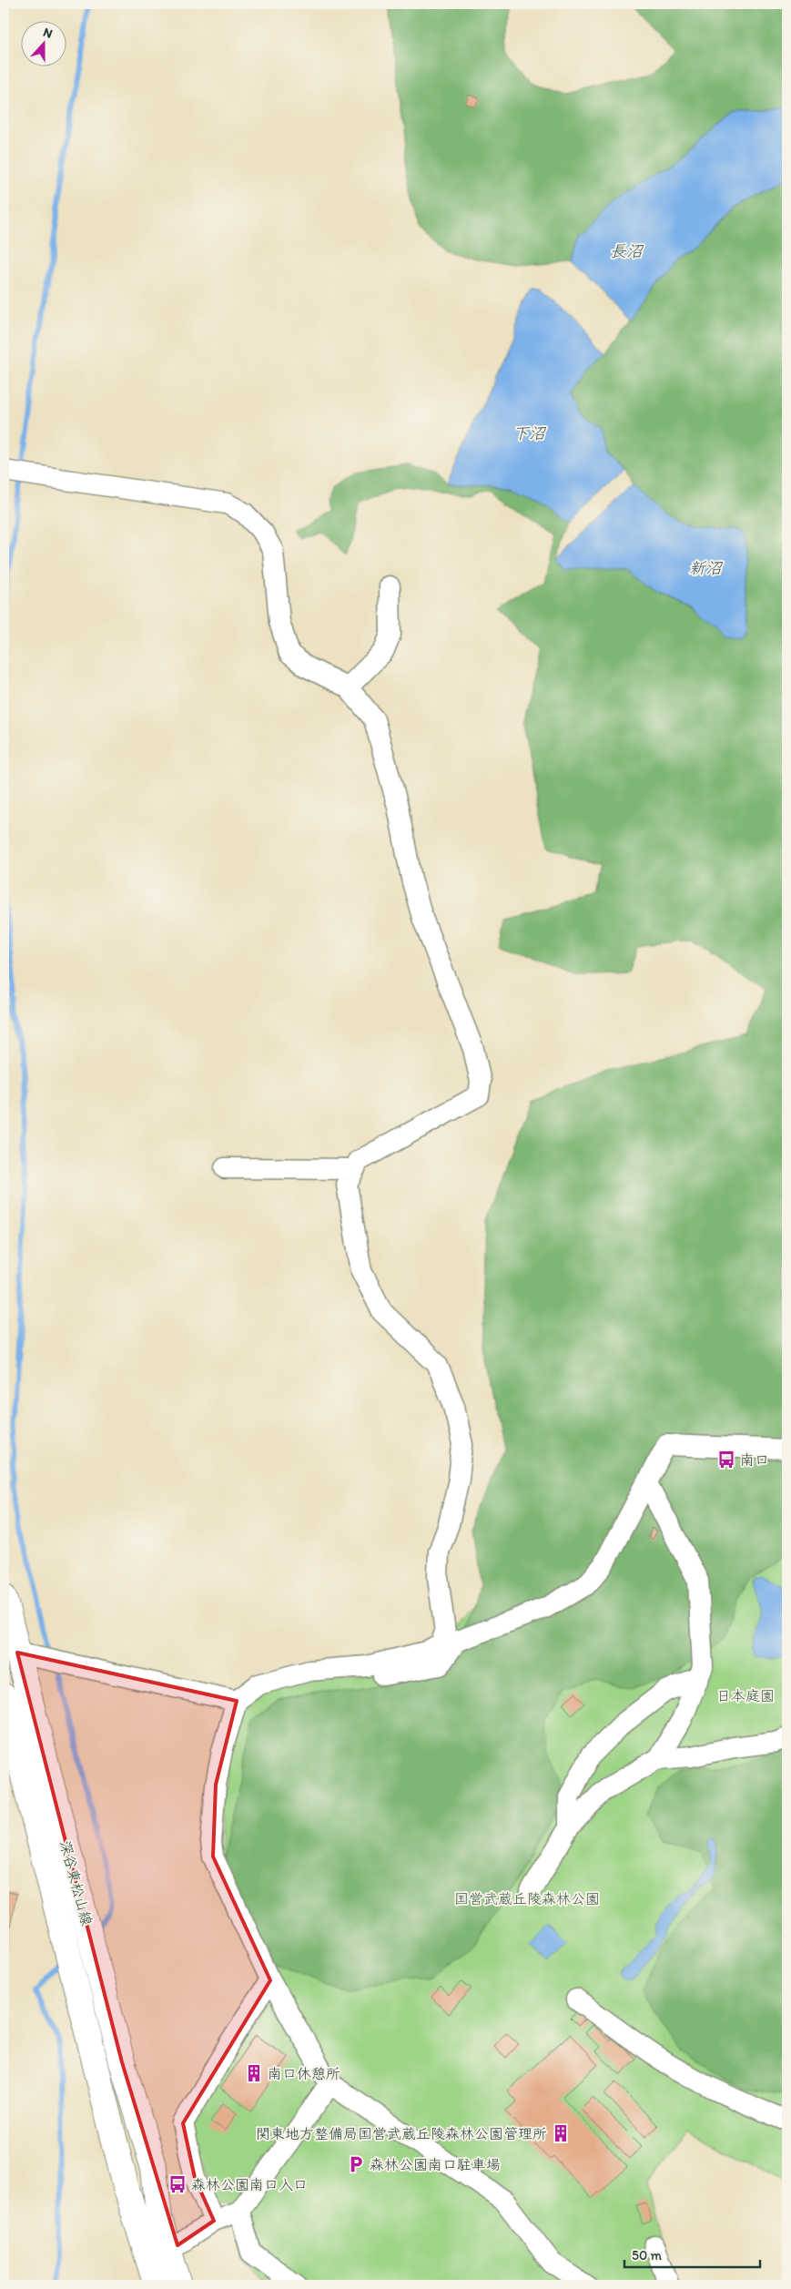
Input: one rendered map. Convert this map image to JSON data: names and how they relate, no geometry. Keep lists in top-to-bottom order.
{
  "streets": {
    "main road": ["深谷東松山線"]
  },
  "water": ["長沼", "下沼", "新沼"],
  "parks": ["日本庭園", "国営武蔵丘陵森林公園"],
  "places": {
    "bus stop": ["南口", "森林公園南口入口"],
    "building": ["南口休憩所", "関東地方整備局国営武蔵丘陵森林公園管理所"],
    "parking": ["森林公園南口駐車場"]
  },
  "scale_bar": "50 m",
  "north": "top"
}
